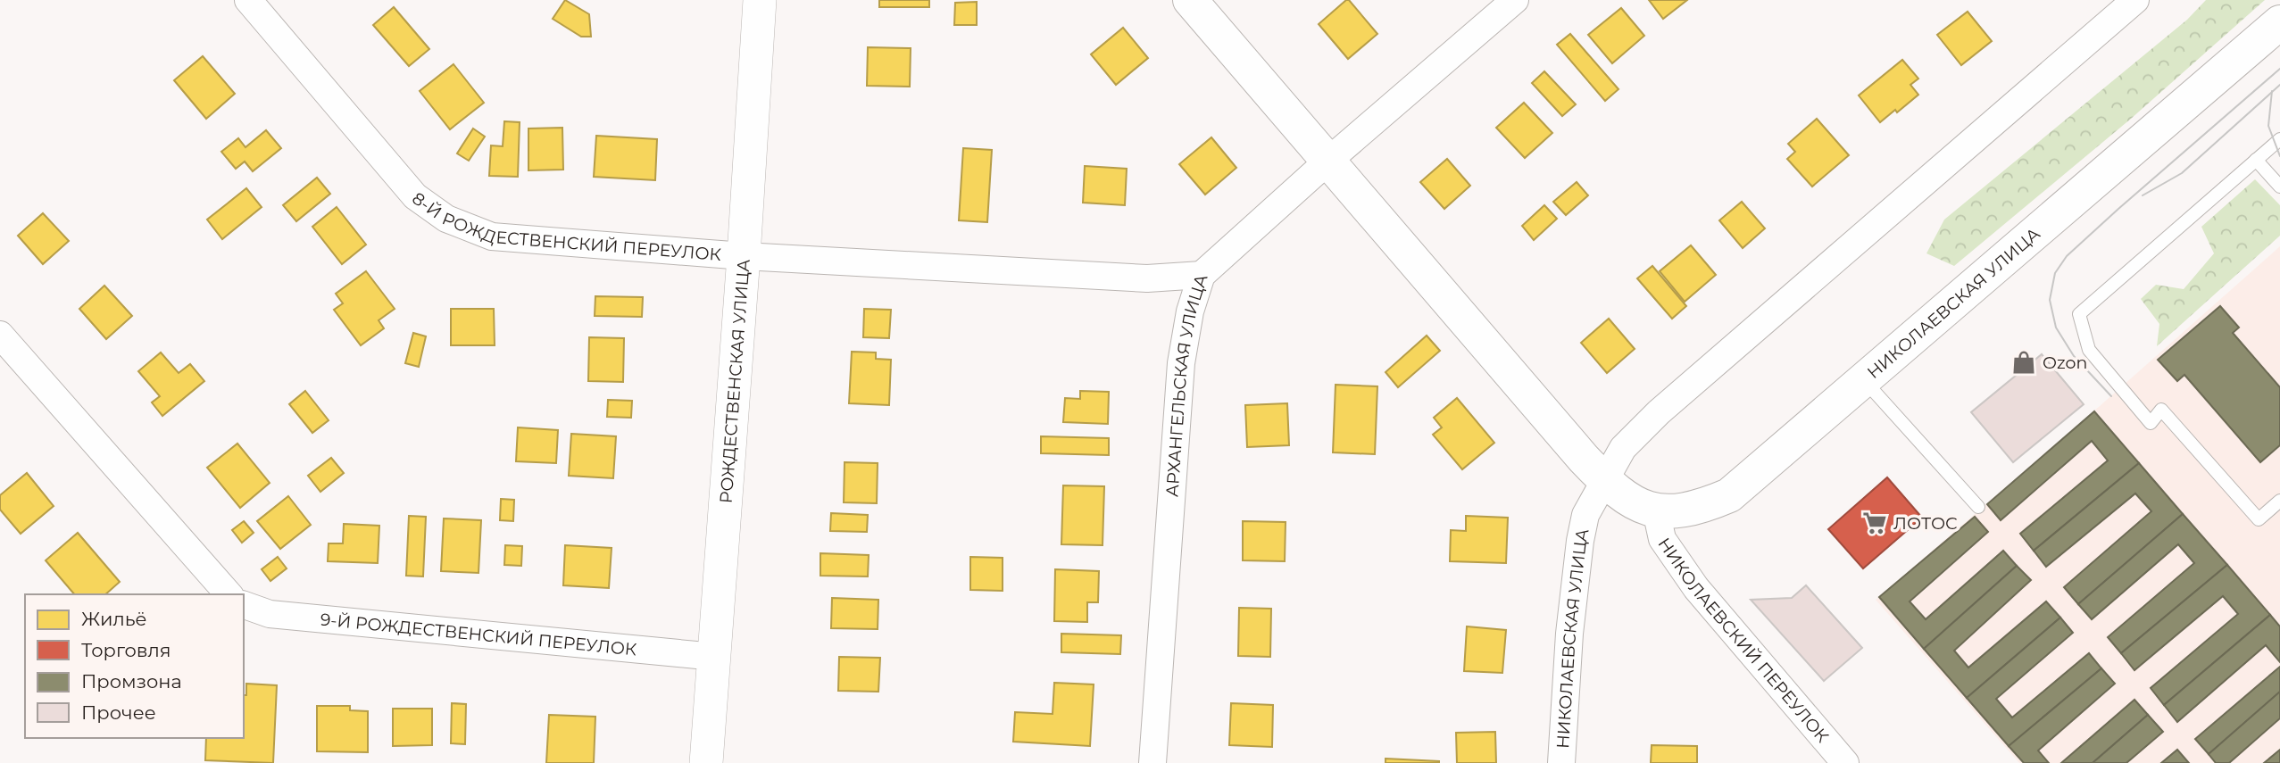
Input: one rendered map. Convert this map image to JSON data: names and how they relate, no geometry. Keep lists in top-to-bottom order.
{
  "streets": {
    "main road": ["НИКОЛАЕВСКАЯ УЛИЦА"],
    "street": [
      "8-Й РОЖДЕСТВЕНСКИЙ ПЕРЕУЛОК",
      "РОЖДЕСТВЕНСКАЯ УЛИЦА",
      "АРХАНГЕЛЬСКАЯ УЛИЦА",
      "9-Й РОЖДЕСТВЕНСКИЙ ПЕРЕУЛОК",
      "НИКОЛАЕВСКИЙ ПЕРЕУЛОК"
    ]
  },
  "crossings": [
    ["8-Й РОЖДЕСТВЕНСКИЙ ПЕРЕУЛОК", "РОЖДЕСТВЕНСКАЯ УЛИЦА"],
    ["8-Й РОЖДЕСТВЕНСКИЙ ПЕРЕУЛОК", "АРХАНГЕЛЬСКАЯ УЛИЦА"],
    ["НИКОЛАЕВСКАЯ УЛИЦА", "НИКОЛАЕВСКИЙ ПЕРЕУЛОК"],
    ["РОЖДЕСТВЕНСКАЯ УЛИЦА", "9-Й РОЖДЕСТВЕНСКИЙ ПЕРЕУЛОК"]
  ],
  "places": {
    "shop": ["Ozon"],
    "supermarket": ["ЛОТОС"]
  },
  "legend": [
    "Жильё",
    "Торговля",
    "Промзона",
    "Прочее"
  ]
}
